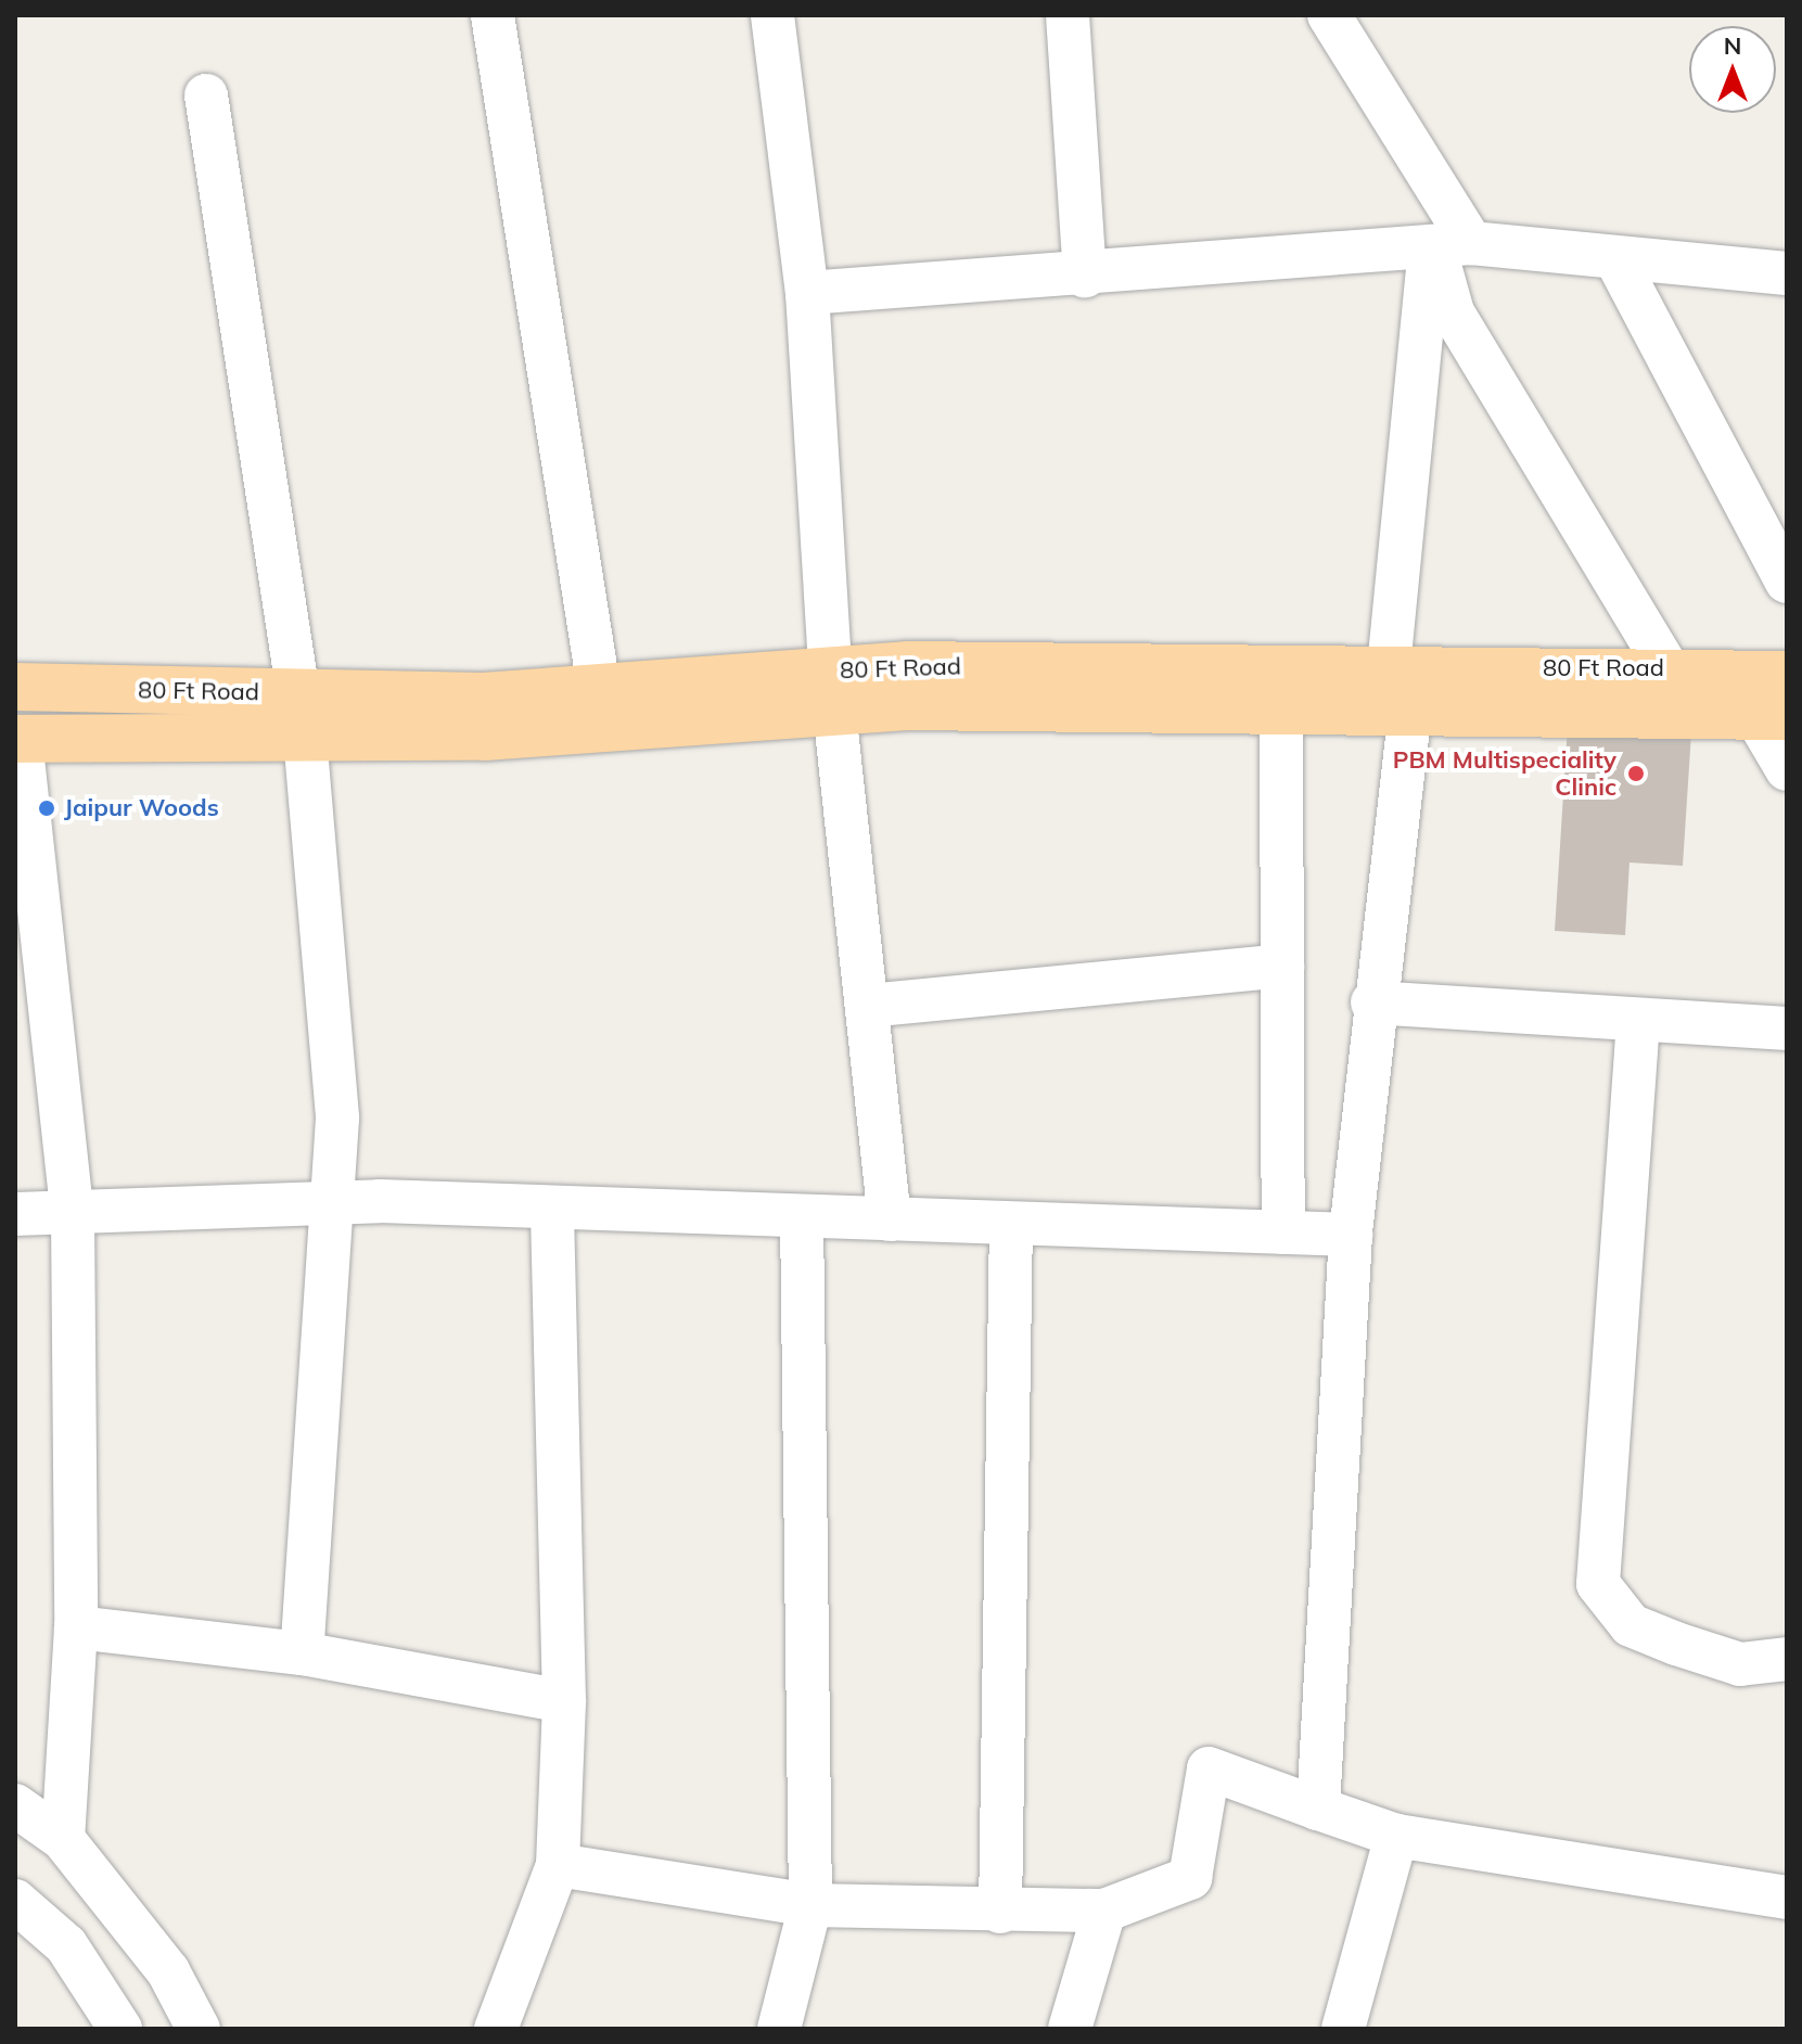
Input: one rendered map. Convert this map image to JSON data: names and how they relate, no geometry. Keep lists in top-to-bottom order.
{
  "streets": {
    "main road": ["80 Ft Road"]
  },
  "places": ["PBM Multispeciality Clinic", "Jaipur Woods"],
  "north": "top"
}
